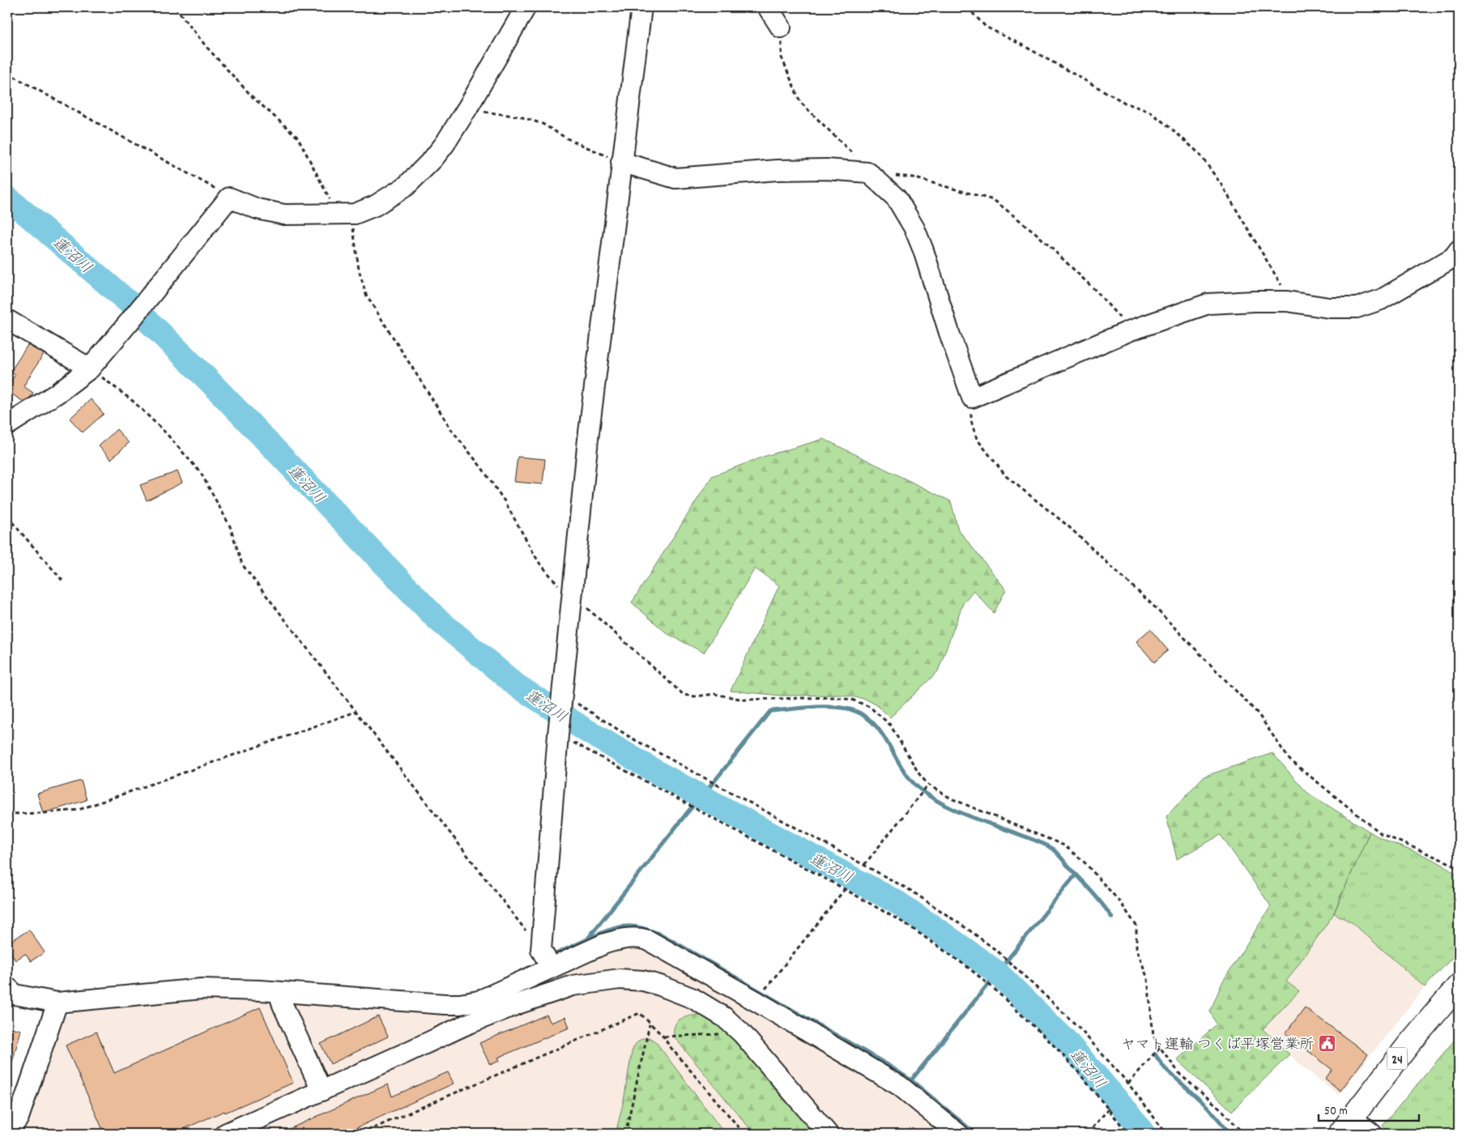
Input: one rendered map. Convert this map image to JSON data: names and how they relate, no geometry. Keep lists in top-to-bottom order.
{
  "streets": {
    "main road": ["24"]
  },
  "water": ["蓮沼川"],
  "places": {
    "public building": ["ヤマト運輸 つくば平塚営業所"]
  },
  "scale_bar": "50 m"
}
